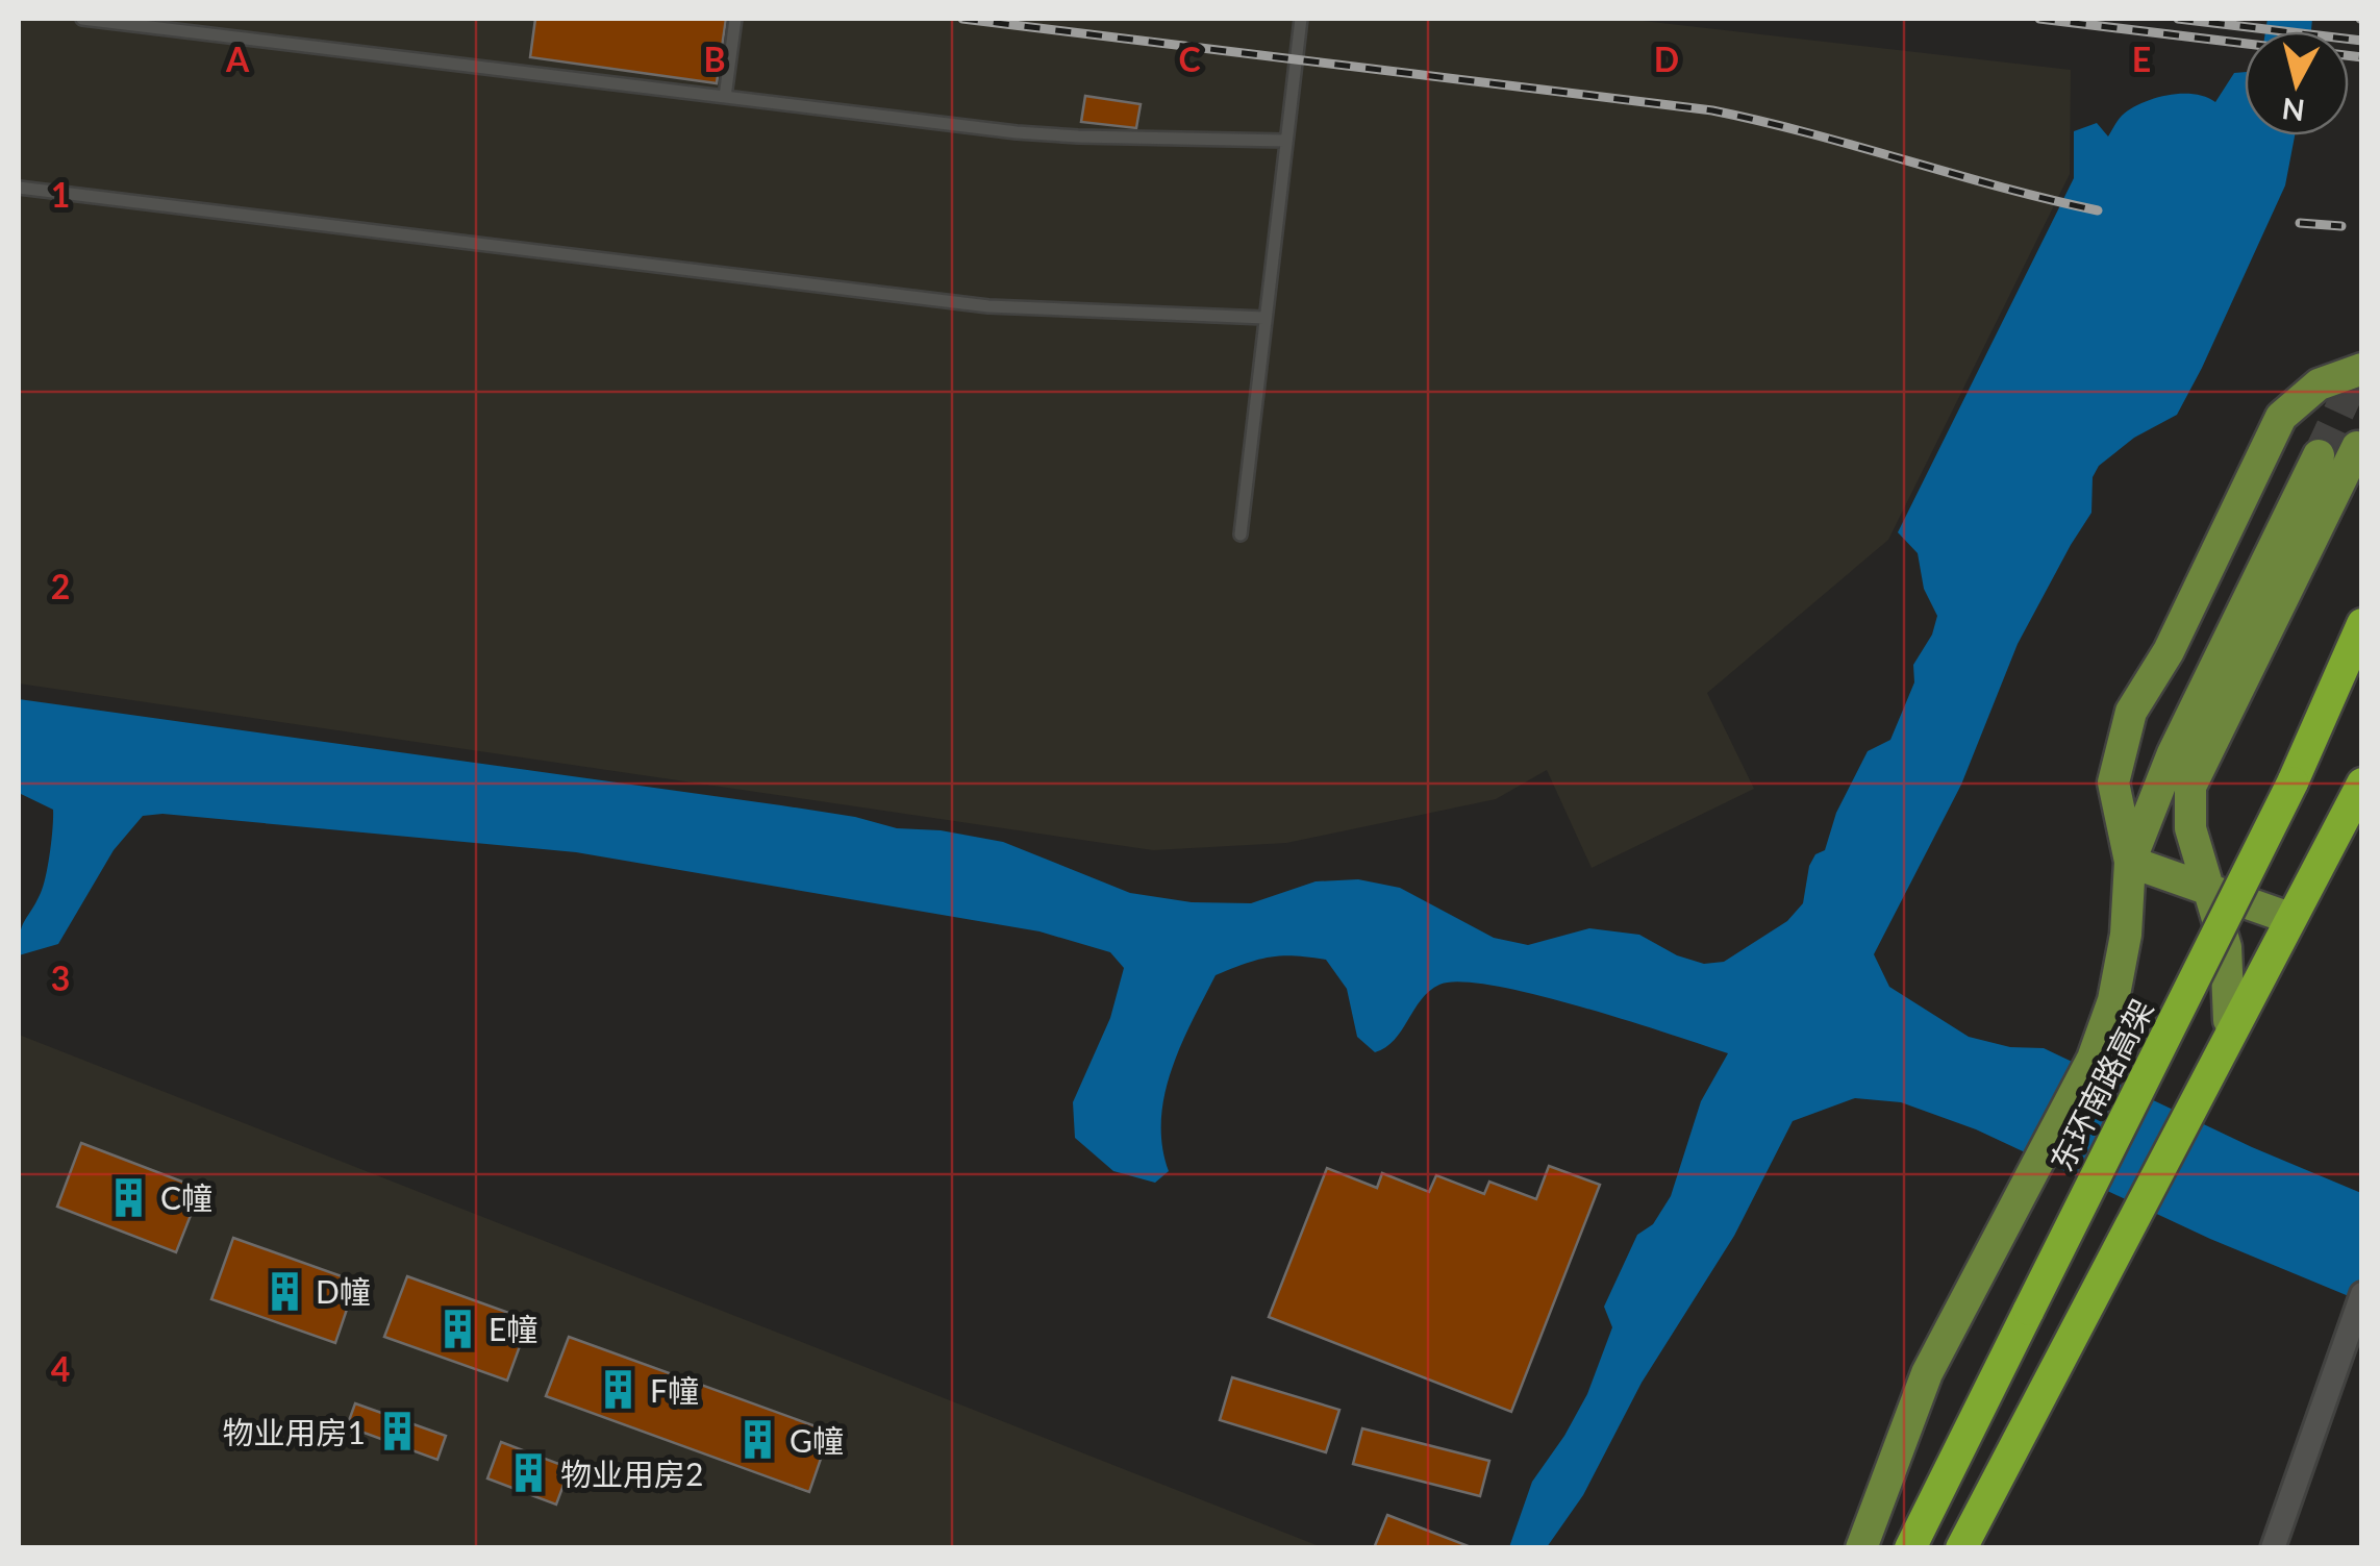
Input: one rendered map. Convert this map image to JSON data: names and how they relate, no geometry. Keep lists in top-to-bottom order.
{
  "streets": {
    "highway": ["东环南路高架"]
  },
  "places": {
    "building": [
      "C幢",
      "D幢",
      "E幢",
      "F幢",
      "物业用房1",
      "G幢",
      "物业用房2"
    ]
  },
  "north": "bottom",
  "grid": {
    "columns": [
      "A",
      "B",
      "C",
      "D",
      "E"
    ],
    "rows": [
      "1",
      "2",
      "3",
      "4"
    ]
  }
}
